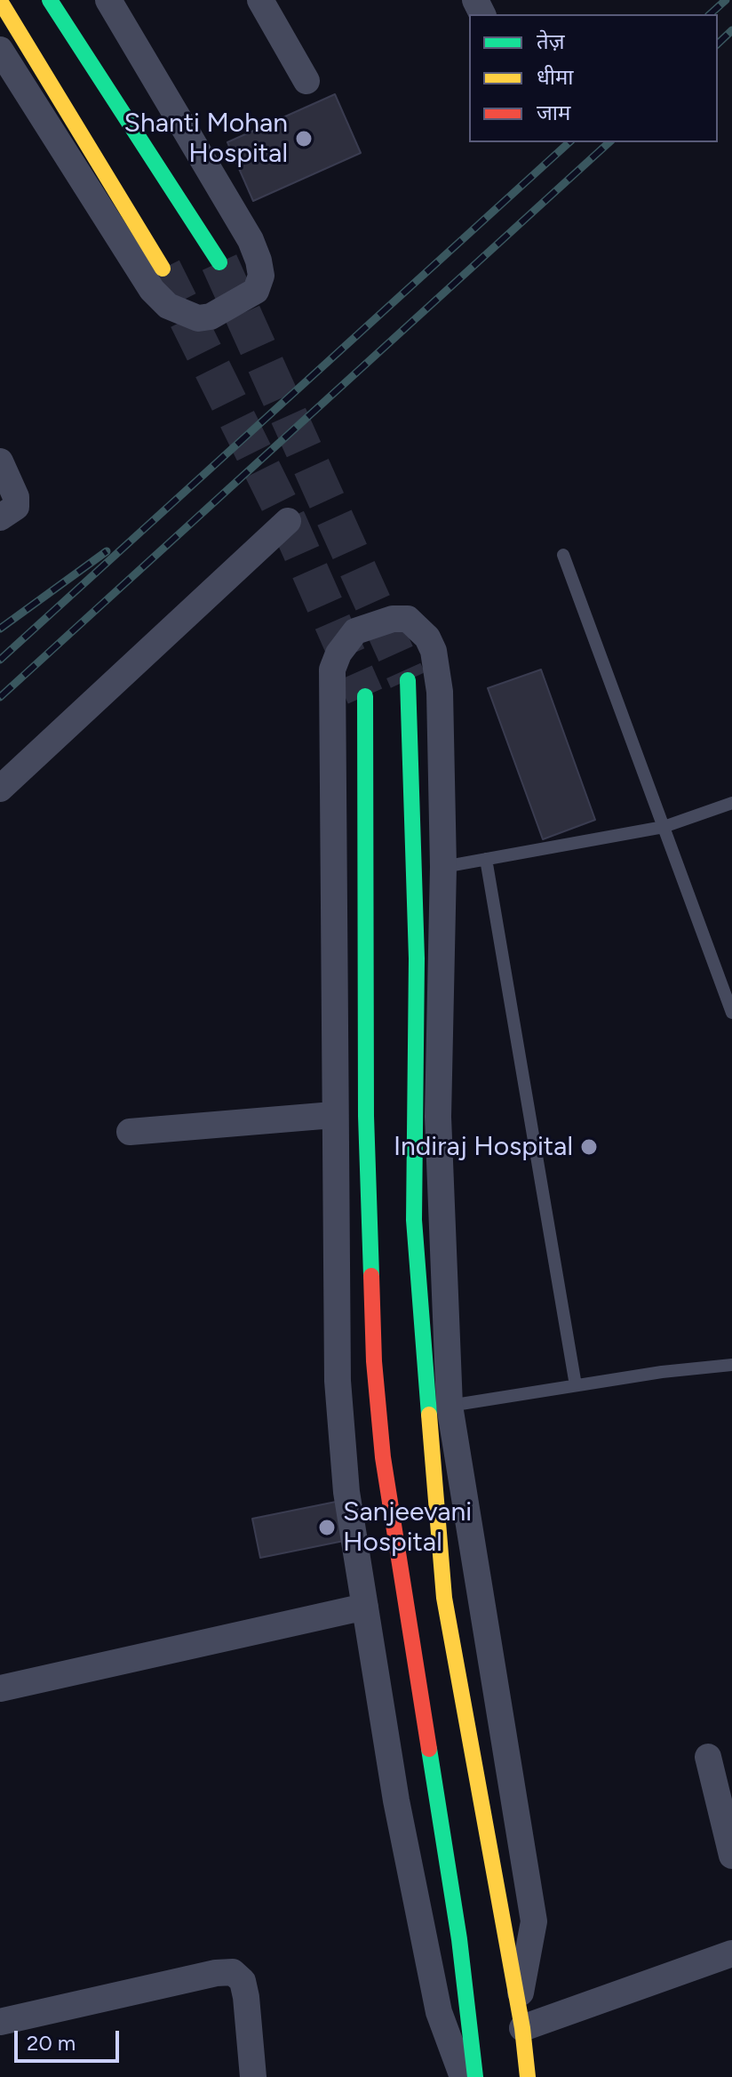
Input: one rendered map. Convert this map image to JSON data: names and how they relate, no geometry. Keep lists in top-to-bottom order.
{
  "places": ["Shanti Mohan Hospital", "Indiraj Hospital", "Sanjeevani Hospital"],
  "legend": ["तेज़", "धीमा", "जाम"],
  "scale_bar": "20 m"
}
